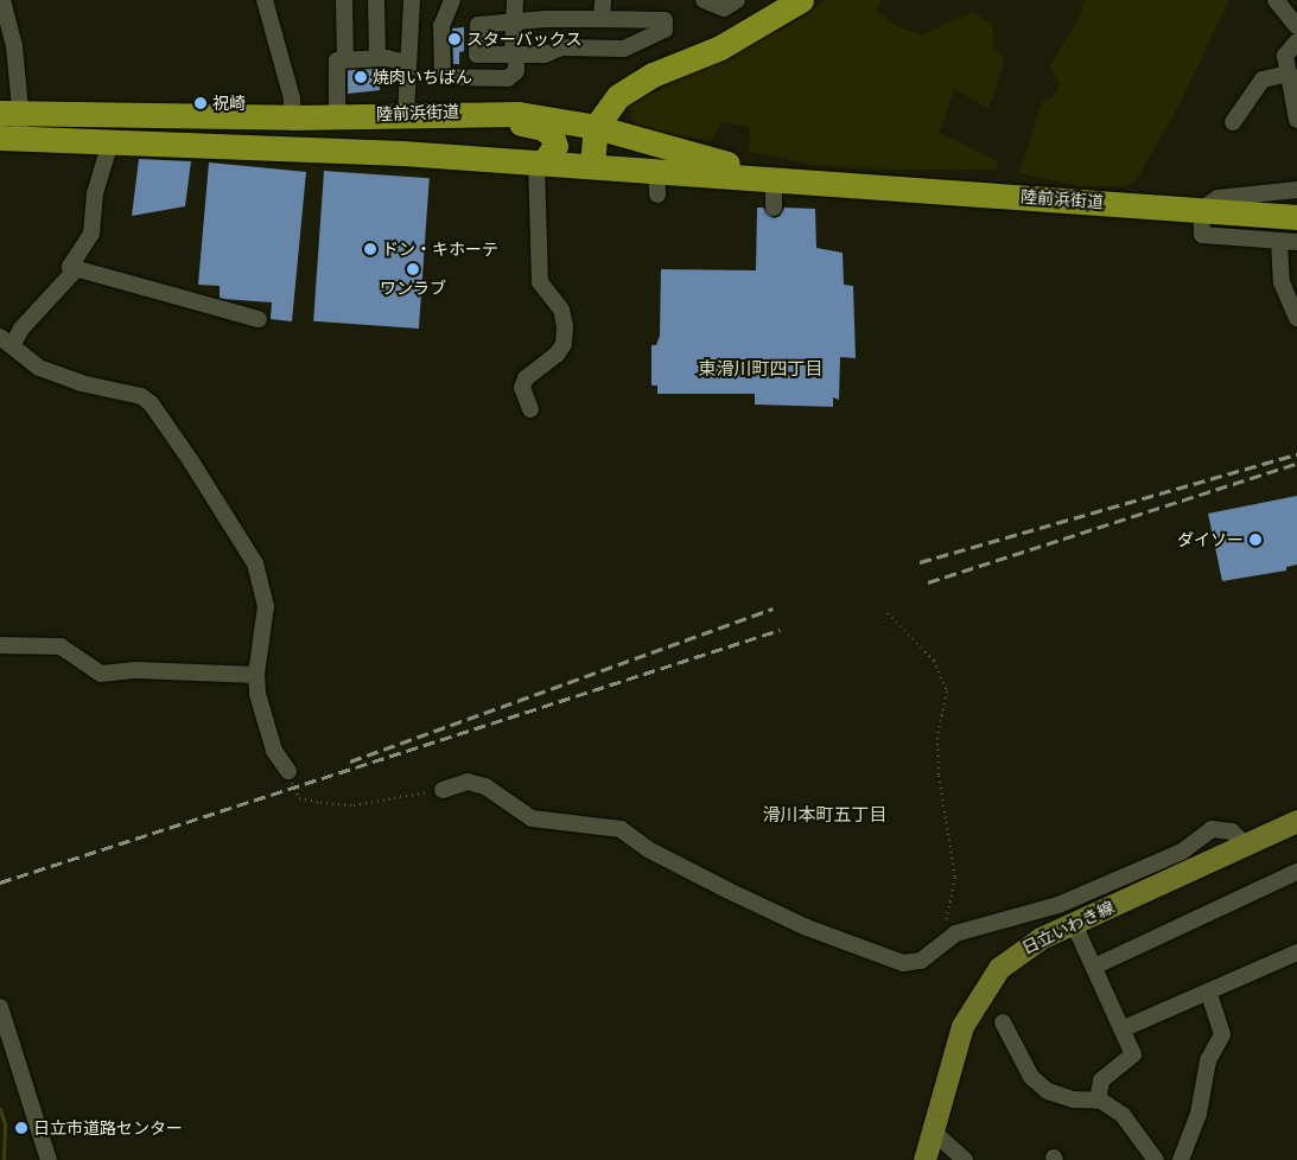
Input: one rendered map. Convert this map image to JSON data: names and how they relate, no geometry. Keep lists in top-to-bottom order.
{
  "streets": {
    "highway": ["陸前浜街道"],
    "main road": ["日立いわき線"]
  },
  "districts": ["東滑川町四丁目", "滑川本町五丁目"],
  "places": [
    "スターバックス",
    "焼肉いちばん",
    "祝崎",
    "ドン・キホーテ",
    "ワンラブ",
    "ダイソー",
    "日立市道路センター"
  ]
}
